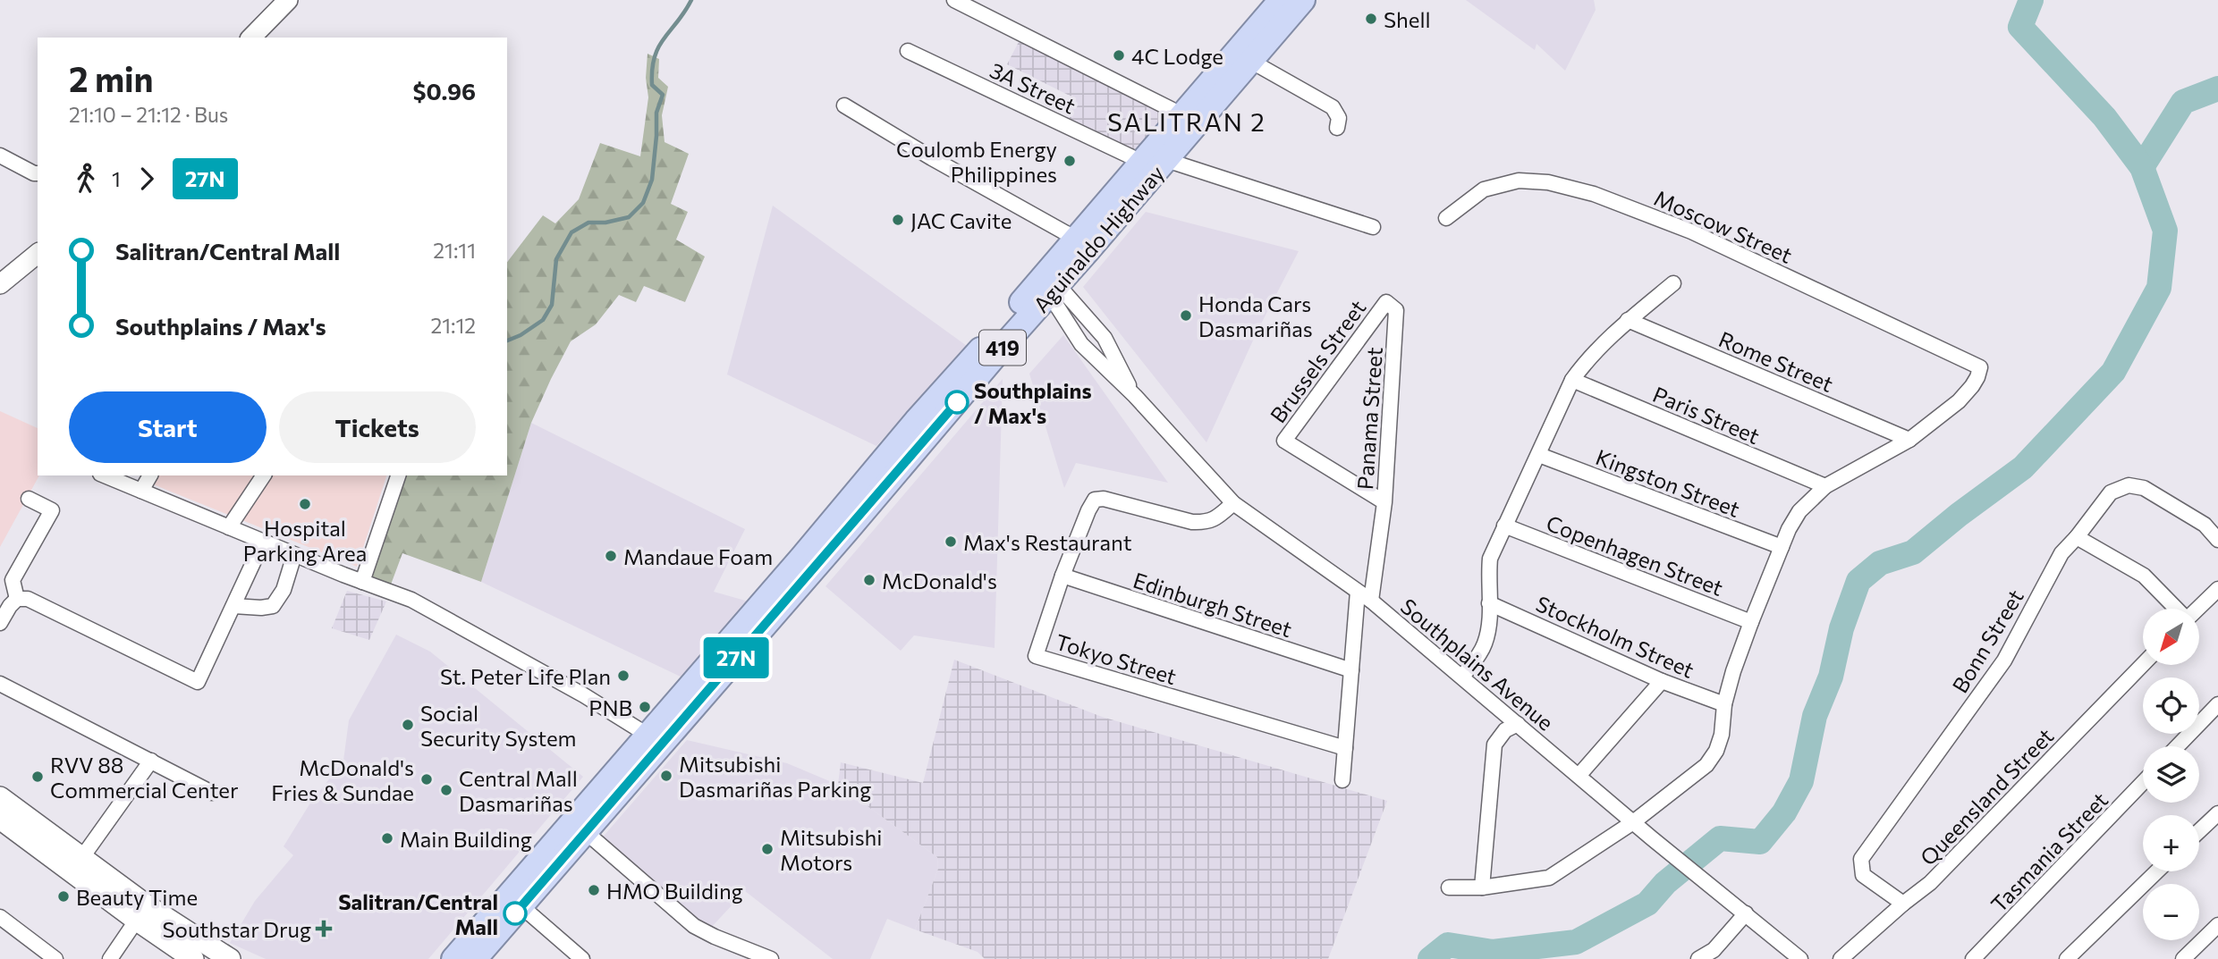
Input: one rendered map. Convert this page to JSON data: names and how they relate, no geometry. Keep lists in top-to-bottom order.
{
  "streets": {
    "highway": ["Aguinaldo Highway", "419"],
    "street": [
      "3A Street",
      "Moscow Street",
      "Brussels Street",
      "Rome Street",
      "Paris Street",
      "Panama Street",
      "Kingston Street",
      "Copenhagen Street",
      "Edinburgh Street",
      "Stockholm Street",
      "Bonn Street",
      "Tokyo Street",
      "Southplains Avenue",
      "Queensland Street",
      "Tasmania Street"
    ]
  },
  "crossings": [
    ["3A Street", "Aguinaldo Highway"],
    ["Moscow Street", "Rome Street"],
    ["Aguinaldo Highway", "Southplains Avenue"],
    ["Brussels Street", "Panama Street"],
    ["Edinburgh Street", "Tokyo Street"],
    ["Bonn Street", "Queensland Street"],
    ["Tokyo Street", "Southplains Avenue"]
  ],
  "districts": ["SALITRAN 2"],
  "places": {
    "other": [
      "Shell",
      "4C Lodge",
      "Coulomb Energy Philippines",
      "JAC Cavite",
      "Honda Cars Dasmariñas",
      "Southplains / Max's",
      "Hospital Parking Area",
      "Max's Restaurant",
      "Mandaue Foam",
      "McDonald's",
      "St. Peter Life Plan",
      "PNB",
      "Social Security System",
      "Mitsubishi Dasmariñas Parking",
      "RVV 88 Commercial Center",
      "McDonald's Fries & Sundae",
      "Central Mall Dasmariñas",
      "Main Building",
      "Mitsubishi Motors",
      "HMO Building",
      "Beauty Time",
      "Salitran/Central Mall"
    ],
    "health": ["Southstar Drug"]
  },
  "lines": ["bus line 27N"],
  "north": "bottom left",
  "page": {
    "on_map": "27N",
    "heading": ["2 min", "21:10 – 21:12 · Bus", "$0.96"],
    "legs": ["1", "27N"],
    "list": [
      {
        "name": "Salitran/Central Mall",
        "value": "21:11"
      },
      {
        "name": "Southplains / Max's",
        "value": "21:12"
      }
    ],
    "buttons": ["Start", "Tickets"],
    "map_buttons": ["+", "−"]
  }
}
